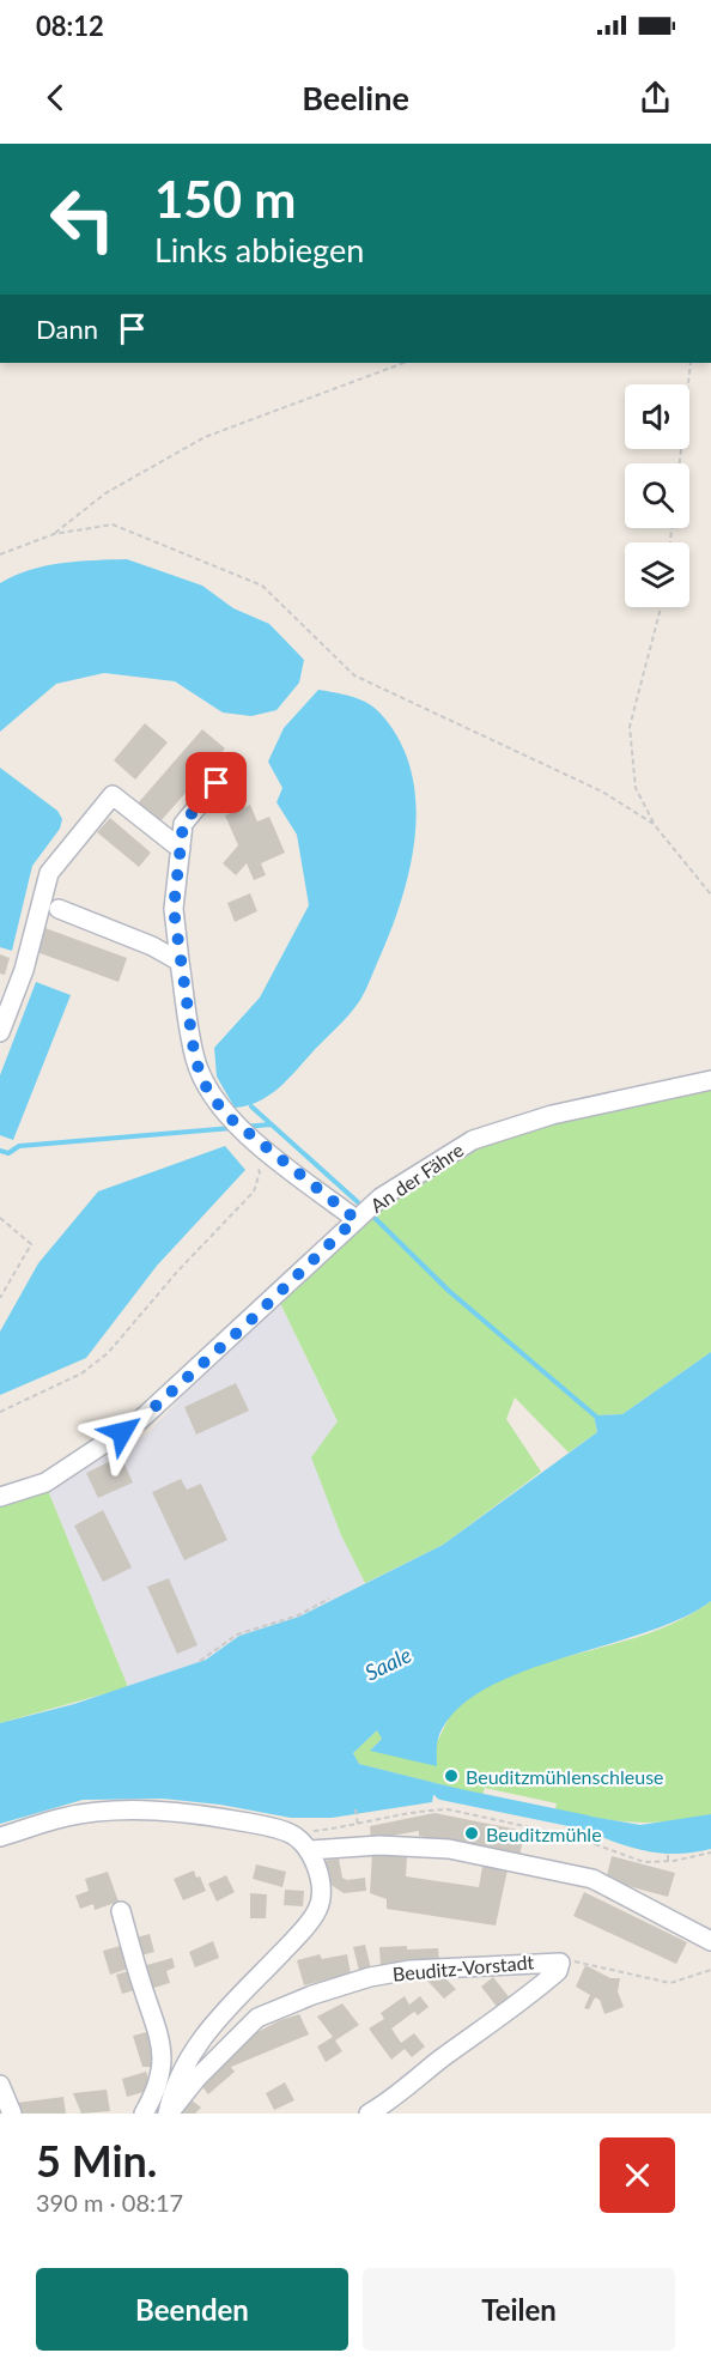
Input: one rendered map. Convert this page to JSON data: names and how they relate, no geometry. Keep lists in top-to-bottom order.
{
  "streets": {
    "street": ["An der Fähre", "Beuditz-Vorstadt"]
  },
  "water": ["Saale"],
  "places": ["Beuditzmühlenschleuse", "Beuditzmühle"],
  "page": {
    "status": "08:12",
    "header": "Beeline",
    "turn": ["150 m", "Links abbiegen"],
    "then": "Dann",
    "heading": ["5 Min.", "390 m · 08:17"],
    "buttons": ["Beenden", "Teilen"]
  }
}
